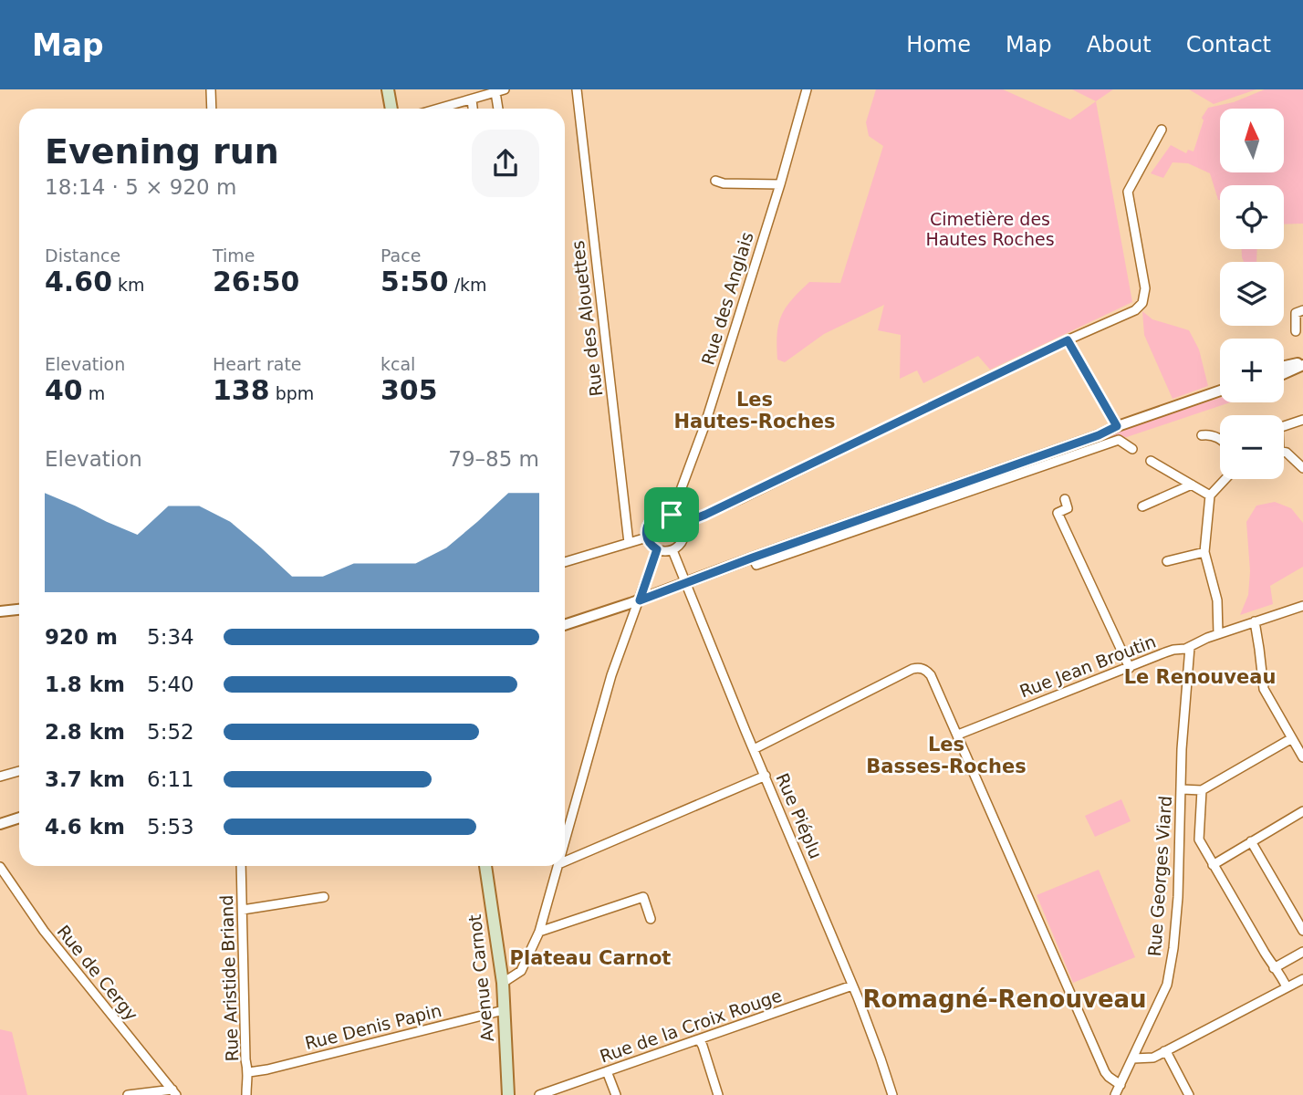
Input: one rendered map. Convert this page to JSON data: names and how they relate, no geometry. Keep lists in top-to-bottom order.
{
  "streets": {
    "main road": ["Avenue Carnot"],
    "street": [
      "Rue des Anglais",
      "Rue des Alouettes",
      "Rue Jean Broutin",
      "Rue Piéplu",
      "Rue Georges Viard",
      "Rue de Cergy",
      "Rue Aristide Briand",
      "Rue de la Croix Rouge",
      "Rue Denis Papin"
    ]
  },
  "crossings": [
    ["Rue des Anglais", "Rue Piéplu"],
    ["Rue Jean Broutin", "Rue Georges Viard"],
    ["Rue Piéplu", "Rue de la Croix Rouge"],
    ["Rue Aristide Briand", "Rue Denis Papin"],
    ["Avenue Carnot", "Rue Denis Papin"]
  ],
  "districts": [
    "Les Hautes-Roches",
    "Le Renouveau",
    "Les Basses-Roches",
    "Plateau Carnot",
    "Romagné-Renouveau"
  ],
  "parks": ["Cimetière des Hautes Roches"],
  "north": "top",
  "page": {
    "header": "Map",
    "nav": [
      "Home",
      "Map",
      "About",
      "Contact"
    ],
    "map_buttons": ["+", "−"],
    "heading": ["Evening run", "18:14 · 5 × 920 m"],
    "stats": [
      ["Distance", "4.60 km"],
      ["Time", "26:50"],
      ["Pace", "5:50 /km"],
      ["Elevation", "40 m"],
      ["Heart rate", "138 bpm"],
      ["kcal", "305"]
    ],
    "chart": ["Elevation", "79–85 m"],
    "list": [
      {
        "name": "920 m",
        "note": "5:34"
      },
      {
        "name": "1.8 km",
        "note": "5:40"
      },
      {
        "name": "2.8 km",
        "note": "5:52"
      },
      {
        "name": "3.7 km",
        "note": "6:11"
      },
      {
        "name": "4.6 km",
        "note": "5:53"
      }
    ]
  }
}
